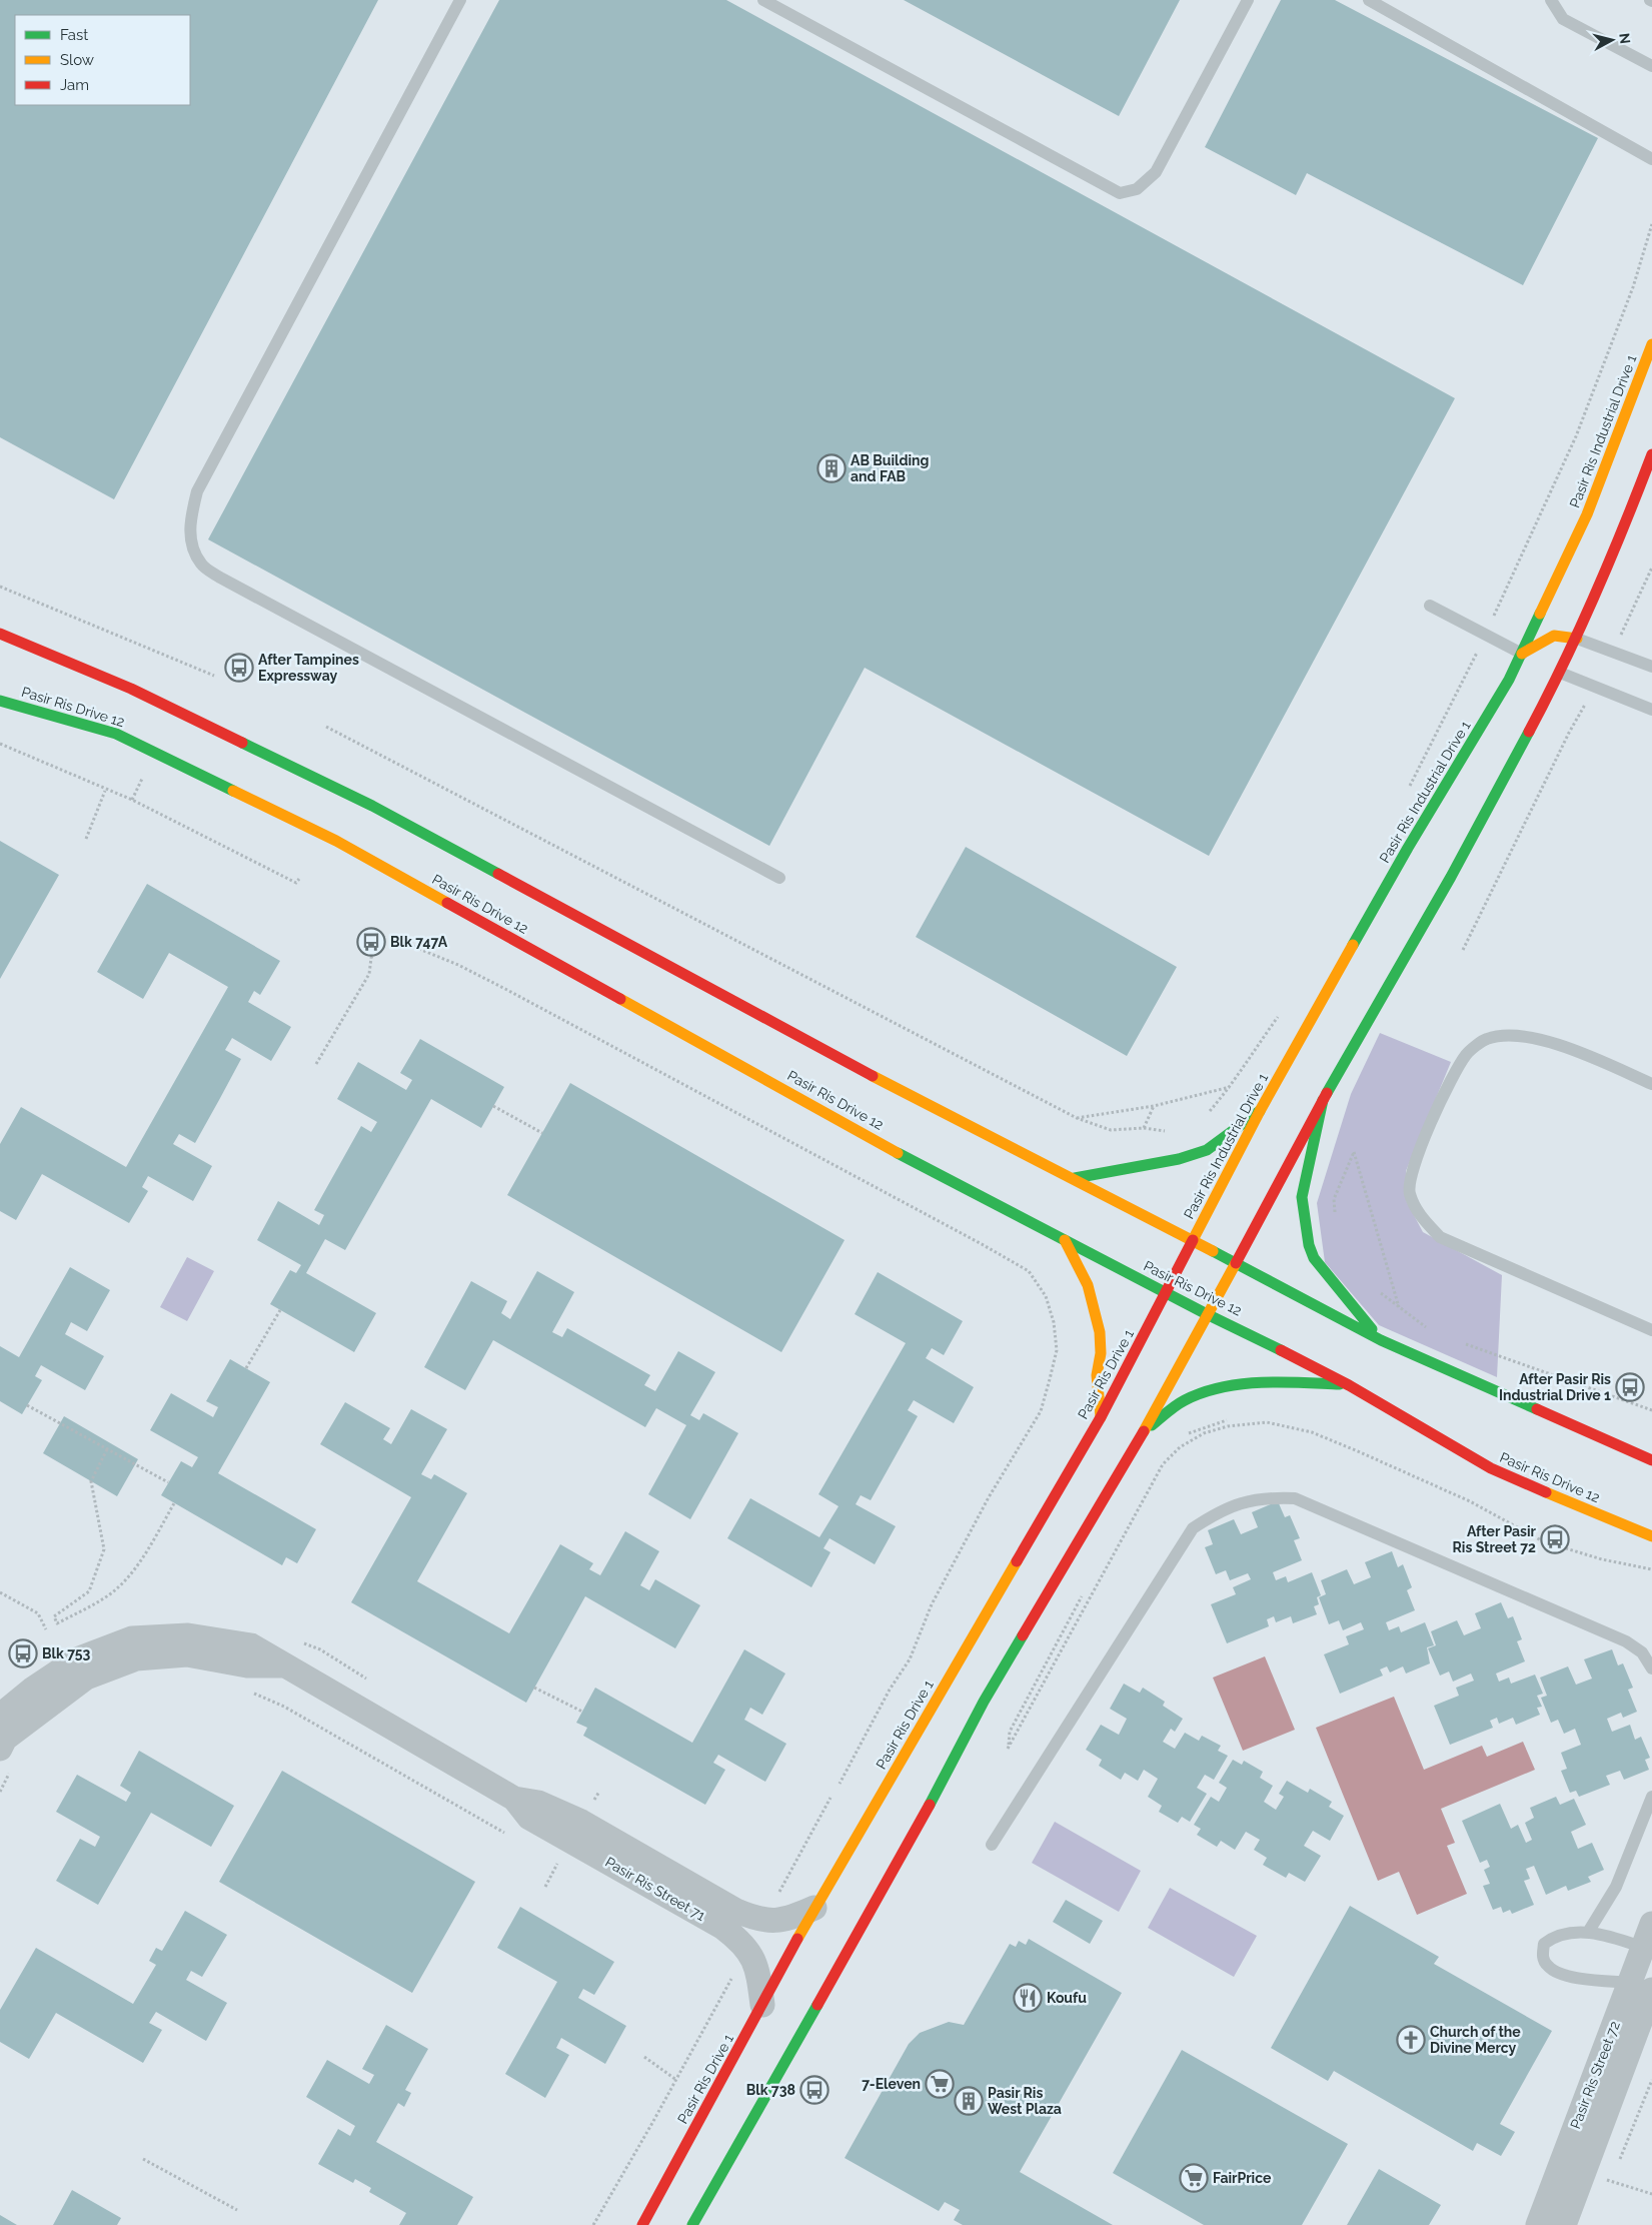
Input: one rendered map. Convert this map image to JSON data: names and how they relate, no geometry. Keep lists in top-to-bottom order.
{
  "streets": {
    "main road": ["Pasir Ris Industrial Drive 1", "Pasir Ris Drive 12", "Pasir Ris Drive 1"],
    "street": ["Pasir Ris Street 71", "Pasir Ris Street 72"]
  },
  "crossings": [
    ["Pasir Ris Industrial Drive 1", "Pasir Ris Drive 1"],
    ["Pasir Ris Drive 12", "Pasir Ris Drive 1"],
    ["Pasir Ris Drive 1", "Pasir Ris Street 71"]
  ],
  "places": {
    "building": ["AB Building and FAB", "Pasir Ris West Plaza"],
    "bus stop": [
      "After Tampines Expressway",
      "Blk 747A",
      "After Pasir Ris Industrial Drive 1",
      "After Pasir Ris Street 72",
      "Blk 753",
      "Blk 738"
    ],
    "restaurant": ["Koufu"],
    "church": ["Church of the Divine Mercy"],
    "supermarket": ["7-Eleven", "FairPrice"]
  },
  "legend": ["Fast", "Slow", "Jam"],
  "north": "right"
}
